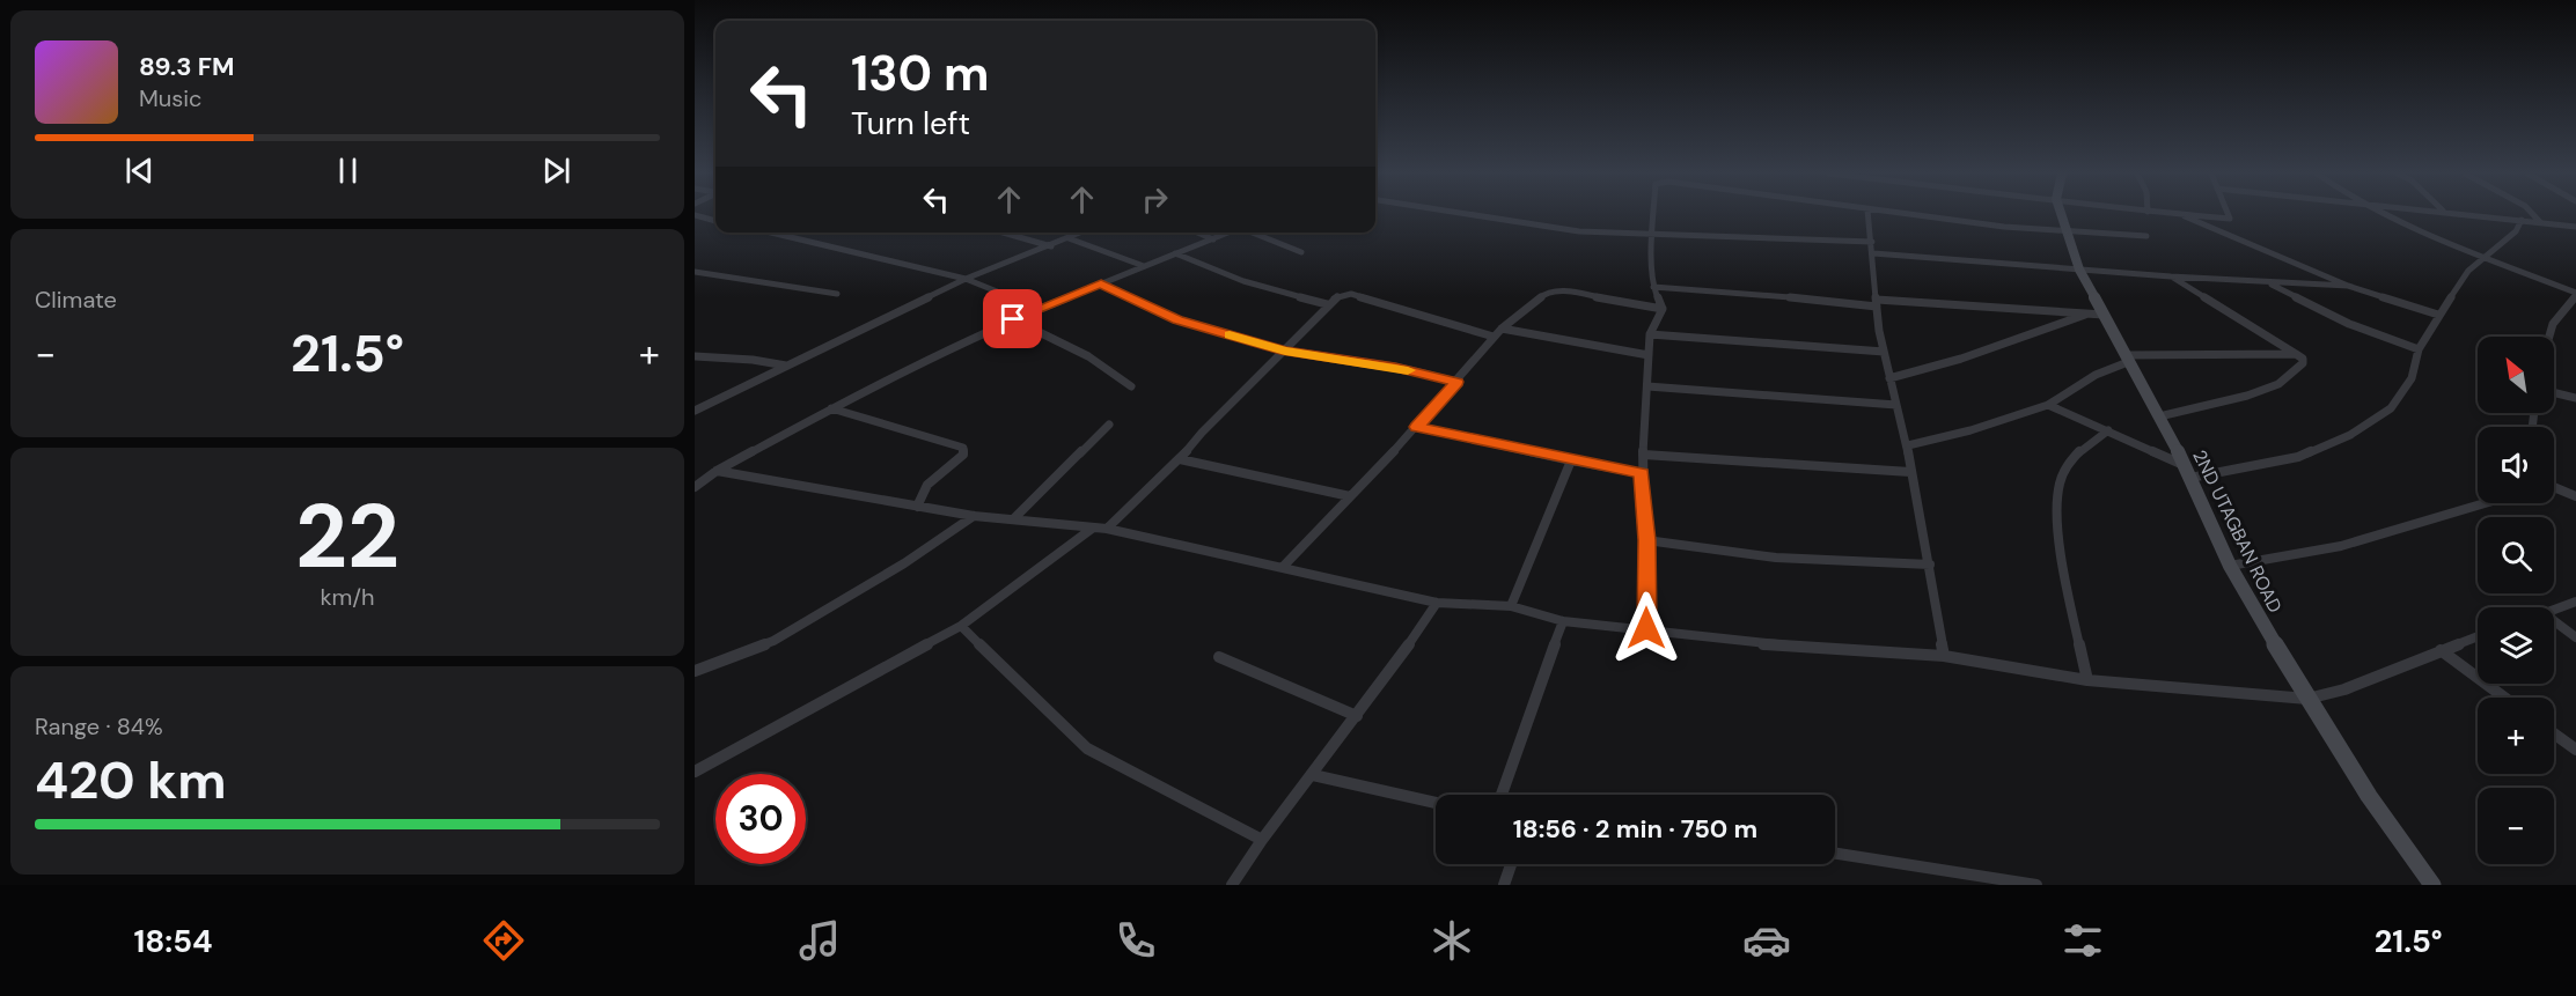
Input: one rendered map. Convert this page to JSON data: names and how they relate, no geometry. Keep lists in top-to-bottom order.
{
  "streets": {
    "street": ["2ND UTAGBAN ROAD"]
  },
  "north": "top left",
  "page": {
    "turn": ["130 m", "Turn left"],
    "song": ["89.3 FM", "Music"],
    "tile": [
      "Climate",
      ["22", "km/h"],
      ["Range · 84%", "420 km"]
    ],
    "heat": ["−", "21.5°", "+"],
    "map_buttons": ["+", "−"],
    "limit": "30",
    "trip": "18:56 · 2 min · 750 m",
    "tabs": ["18:54", "21.5°"]
  }
}
